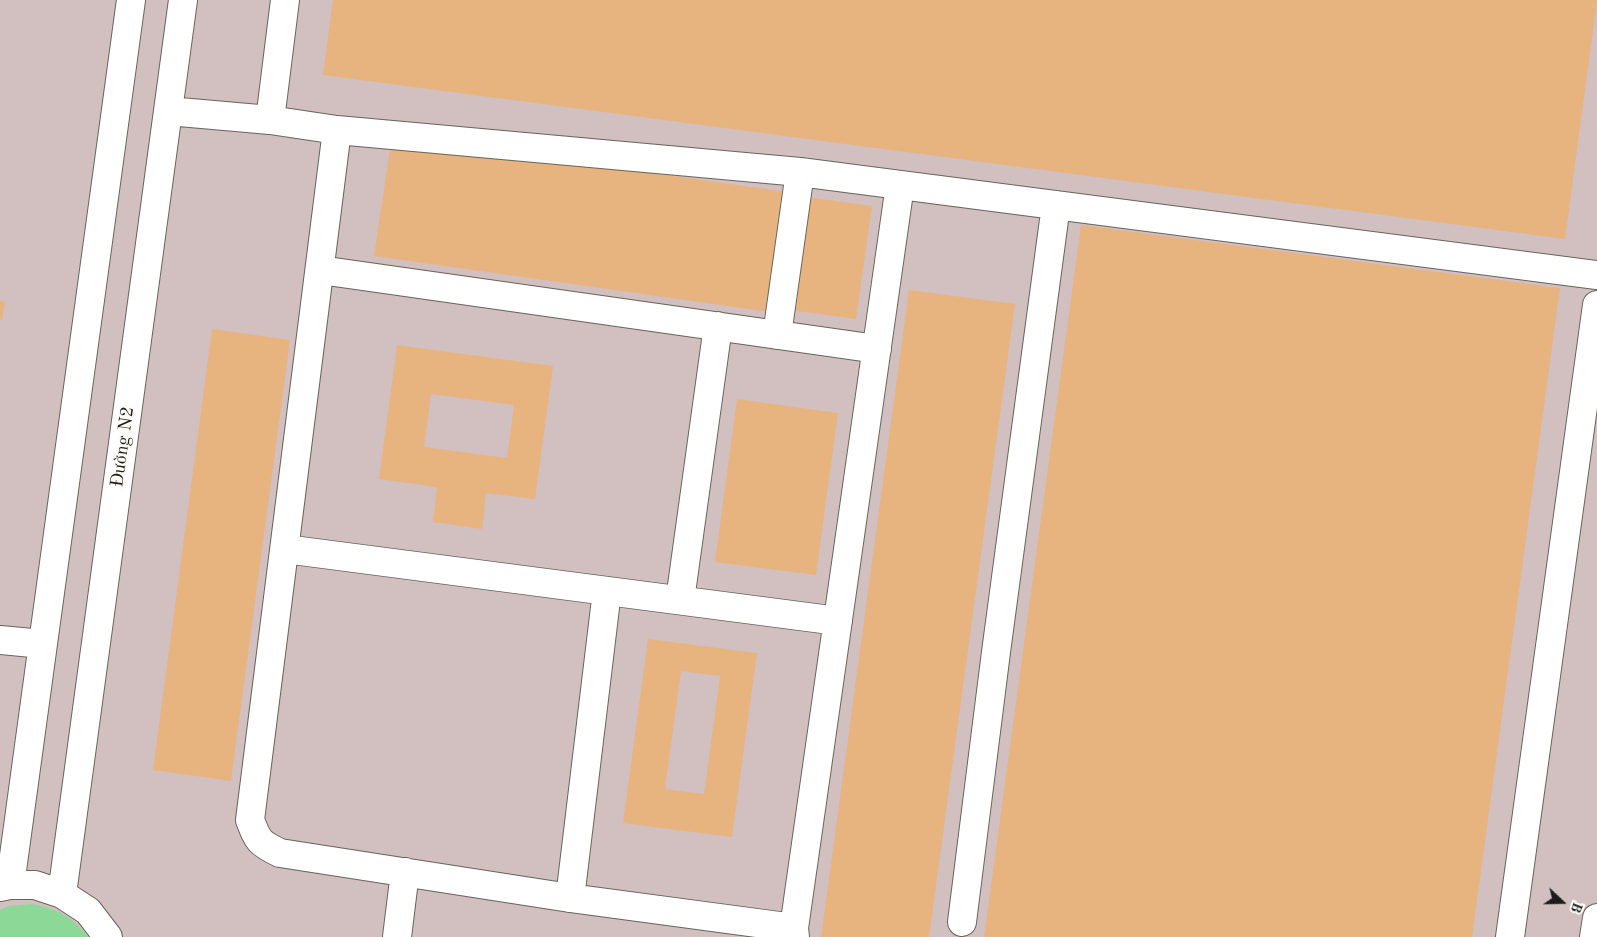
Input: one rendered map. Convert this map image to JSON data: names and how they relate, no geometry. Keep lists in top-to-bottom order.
{
  "streets": {
    "street": ["Đường N2"]
  },
  "north": "right"
}
